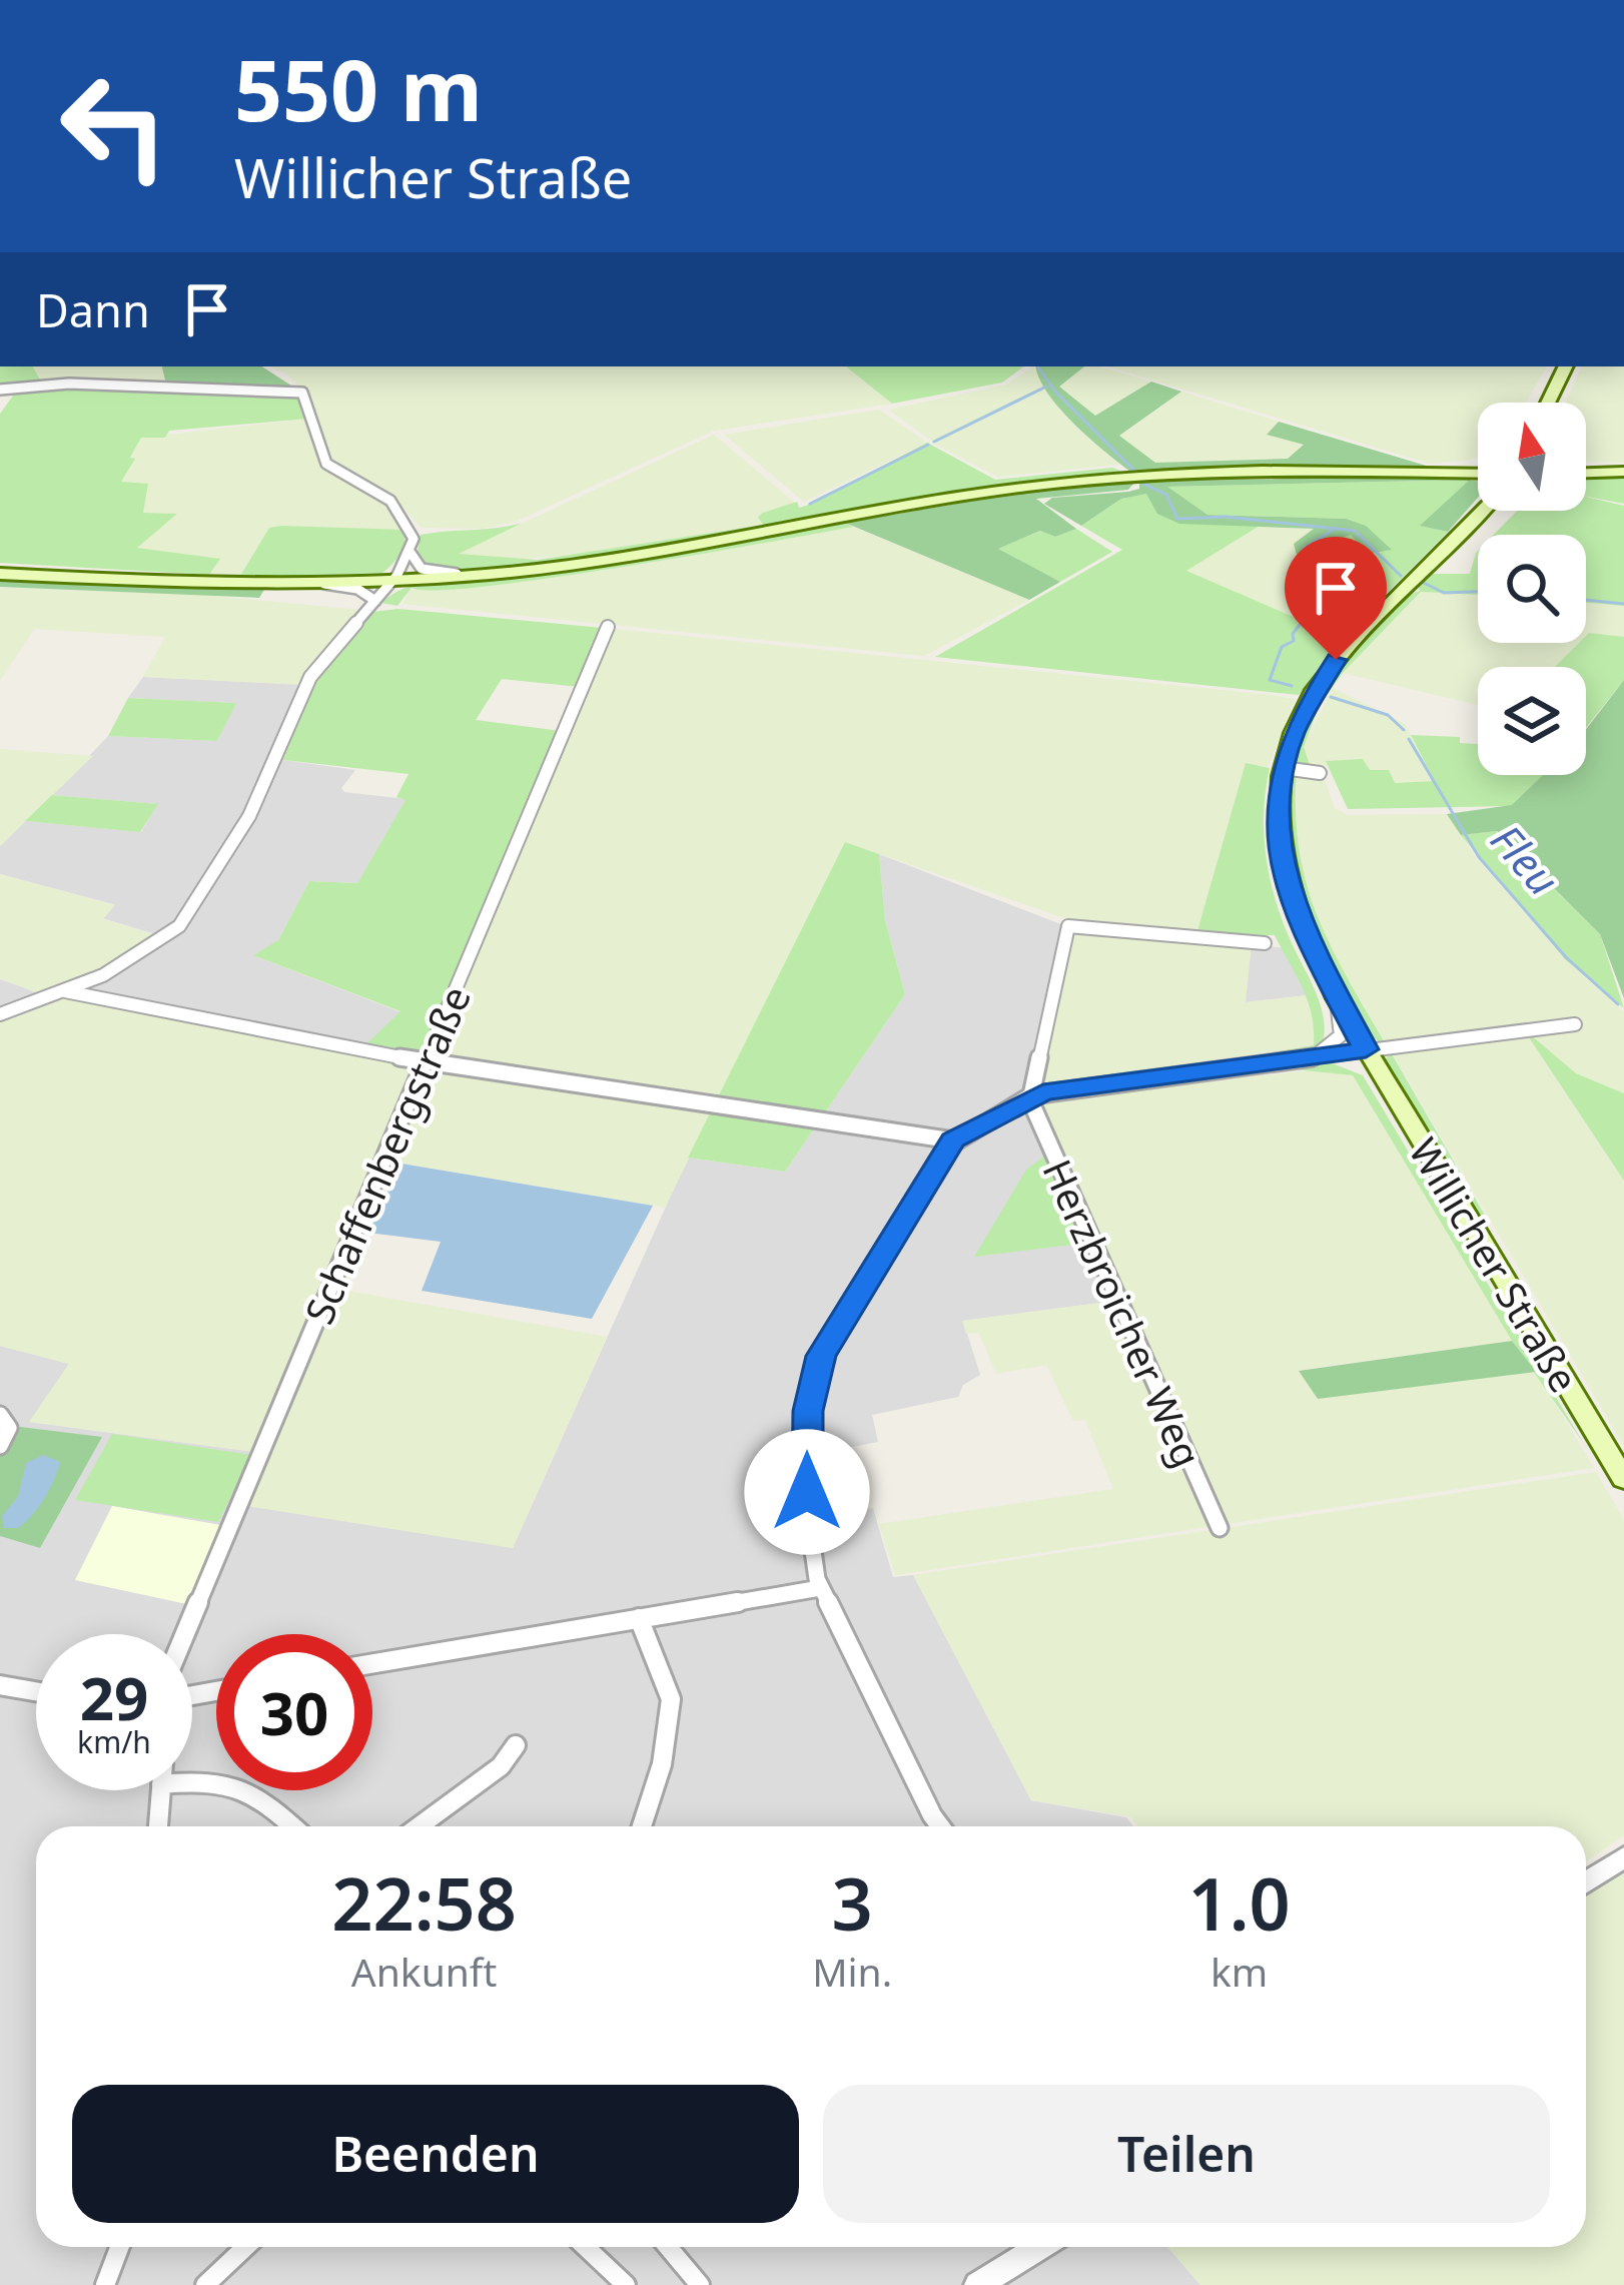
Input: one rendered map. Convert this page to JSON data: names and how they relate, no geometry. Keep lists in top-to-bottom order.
{
  "streets": {
    "main road": ["Willicher Straße"],
    "street": ["Schaffenbergstraße", "Herzbroicher Weg"]
  },
  "water": ["Fleu"],
  "north": "top",
  "page": {
    "turn": ["550 m", "Willicher Straße"],
    "then": "Dann",
    "speed": "29 km/h",
    "limit": "30",
    "eta": [
      "22:58",
      "Ankunft",
      "3",
      "Min.",
      "1.0",
      "km"
    ],
    "buttons": ["Beenden", "Teilen"]
  }
}
